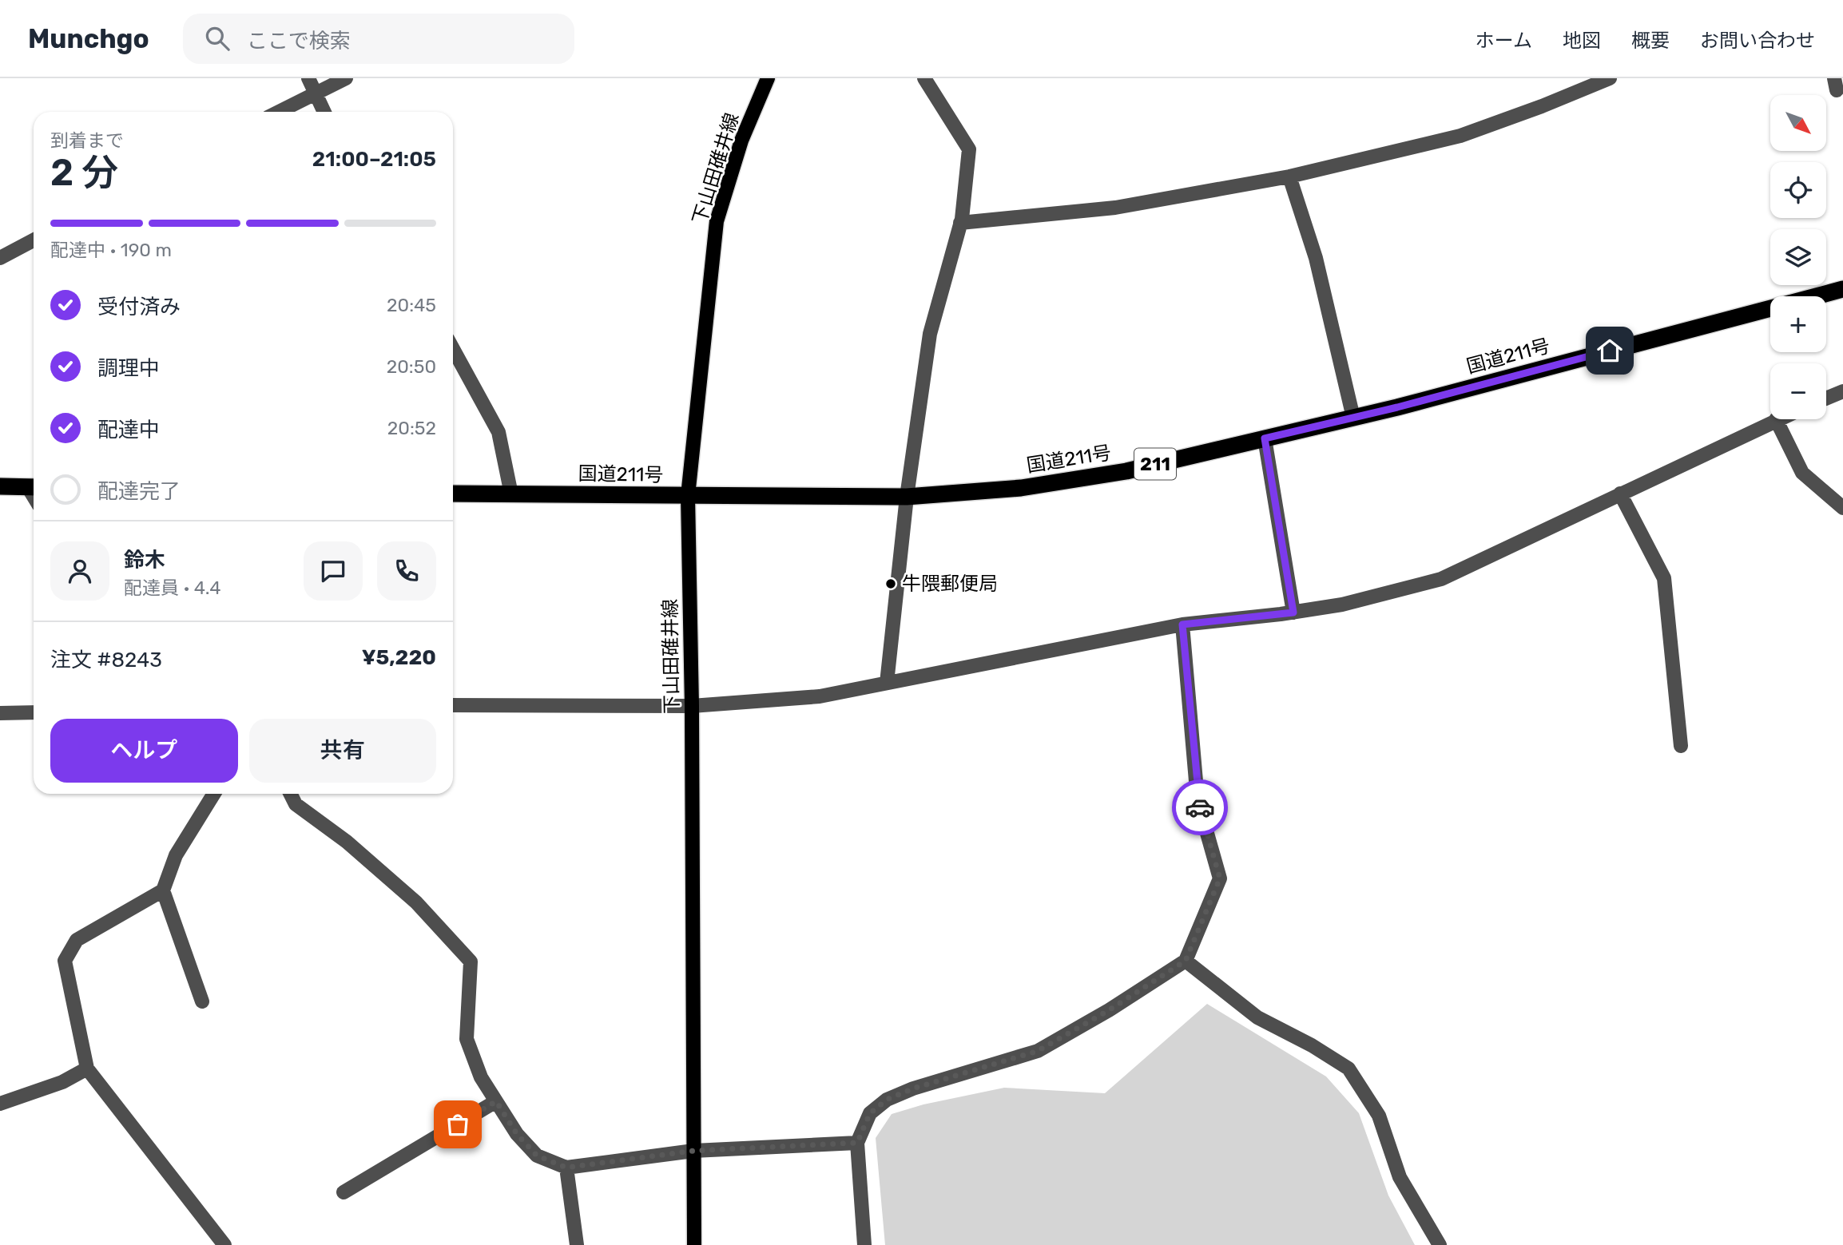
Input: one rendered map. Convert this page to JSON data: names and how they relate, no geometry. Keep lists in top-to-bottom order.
{
  "streets": {
    "highway": ["国道211号", "211"],
    "main road": ["下山田碓井線"]
  },
  "crossings": [
    ["下山田碓井線", "国道211号"]
  ],
  "places": ["牛隈郵便局"],
  "north": "bottom right",
  "page": {
    "header": "Munchgo",
    "search": "ここで検索",
    "nav": [
      "ホーム",
      "地図",
      "概要",
      "お問い合わせ"
    ],
    "map_buttons": ["+", "−"],
    "heading": ["2 分", "到着まで", "21:00–21:05"],
    "panel": [
      "鈴木",
      "配達員 · 4.4",
      "注文 #8243",
      "¥5,220"
    ],
    "bar": "配達中 · 190 m",
    "list": [
      ["受付済み", "20:45"],
      ["調理中", "20:50"],
      ["配達中", "20:52"],
      "配達完了"
    ],
    "buttons": ["ヘルプ", "共有"]
  }
}
